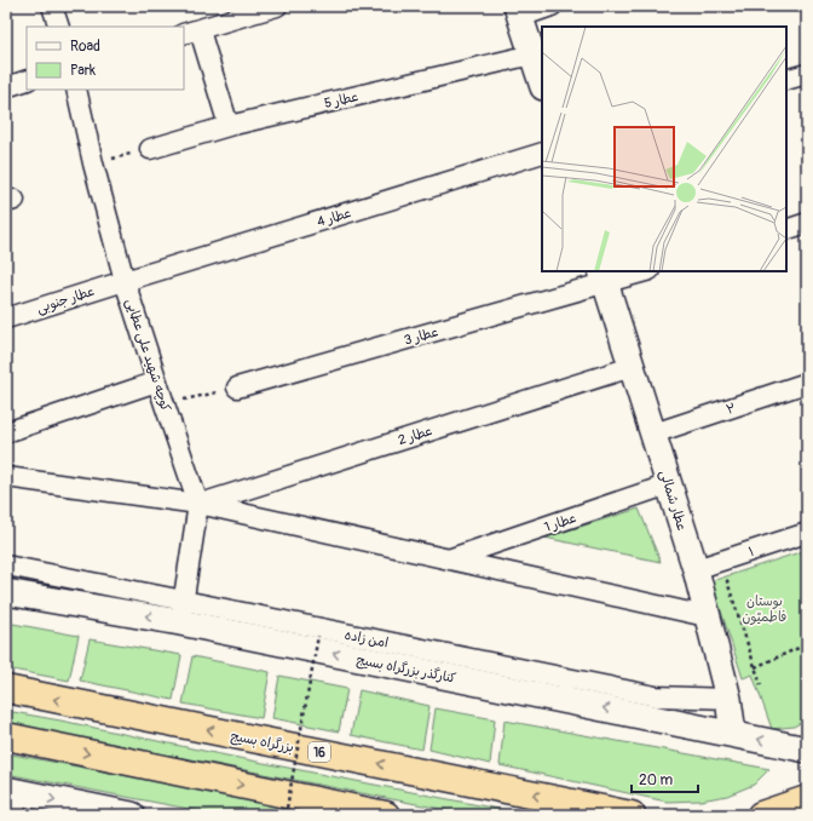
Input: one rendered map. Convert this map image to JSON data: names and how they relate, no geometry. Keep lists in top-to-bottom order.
{
  "streets": {
    "highway": ["بزرگراه بسیج", "16"],
    "street": [
      "عطار 5",
      "عطار 4",
      "عطار جنوبی",
      "عطار 3",
      "کوچه شهید علی عطایی",
      "۲",
      "عطار 2",
      "عطار شمالی",
      "عطار 1",
      "۱",
      "امن زاده",
      "کنارگذر بزرگراه بسیج"
    ]
  },
  "crossings": [
    ["عطار 4", "عطار جنوبی"],
    ["عطار 4", "کوچه شهید علی عطایی"],
    ["عطار جنوبی", "کوچه شهید علی عطایی"],
    ["عطار 3", "عطار شمالی"],
    ["کوچه شهید علی عطایی", "عطار 2"],
    ["کوچه شهید علی عطایی", "امن زاده"],
    ["کوچه شهید علی عطایی", "کنارگذر بزرگراه بسیج"],
    ["۲", "عطار شمالی"],
    ["عطار 2", "عطار شمالی"],
    ["عطار شمالی", "عطار 1"],
    ["عطار شمالی", "۱"],
    ["عطار شمالی", "امن زاده"],
    ["عطار شمالی", "کنارگذر بزرگراه بسیج"],
    ["امن زاده", "کنارگذر بزرگراه بسیج"]
  ],
  "parks": ["بوستان فاطمیّون"],
  "legend": ["Road", "Park"],
  "scale_bar": "20 m"
}
